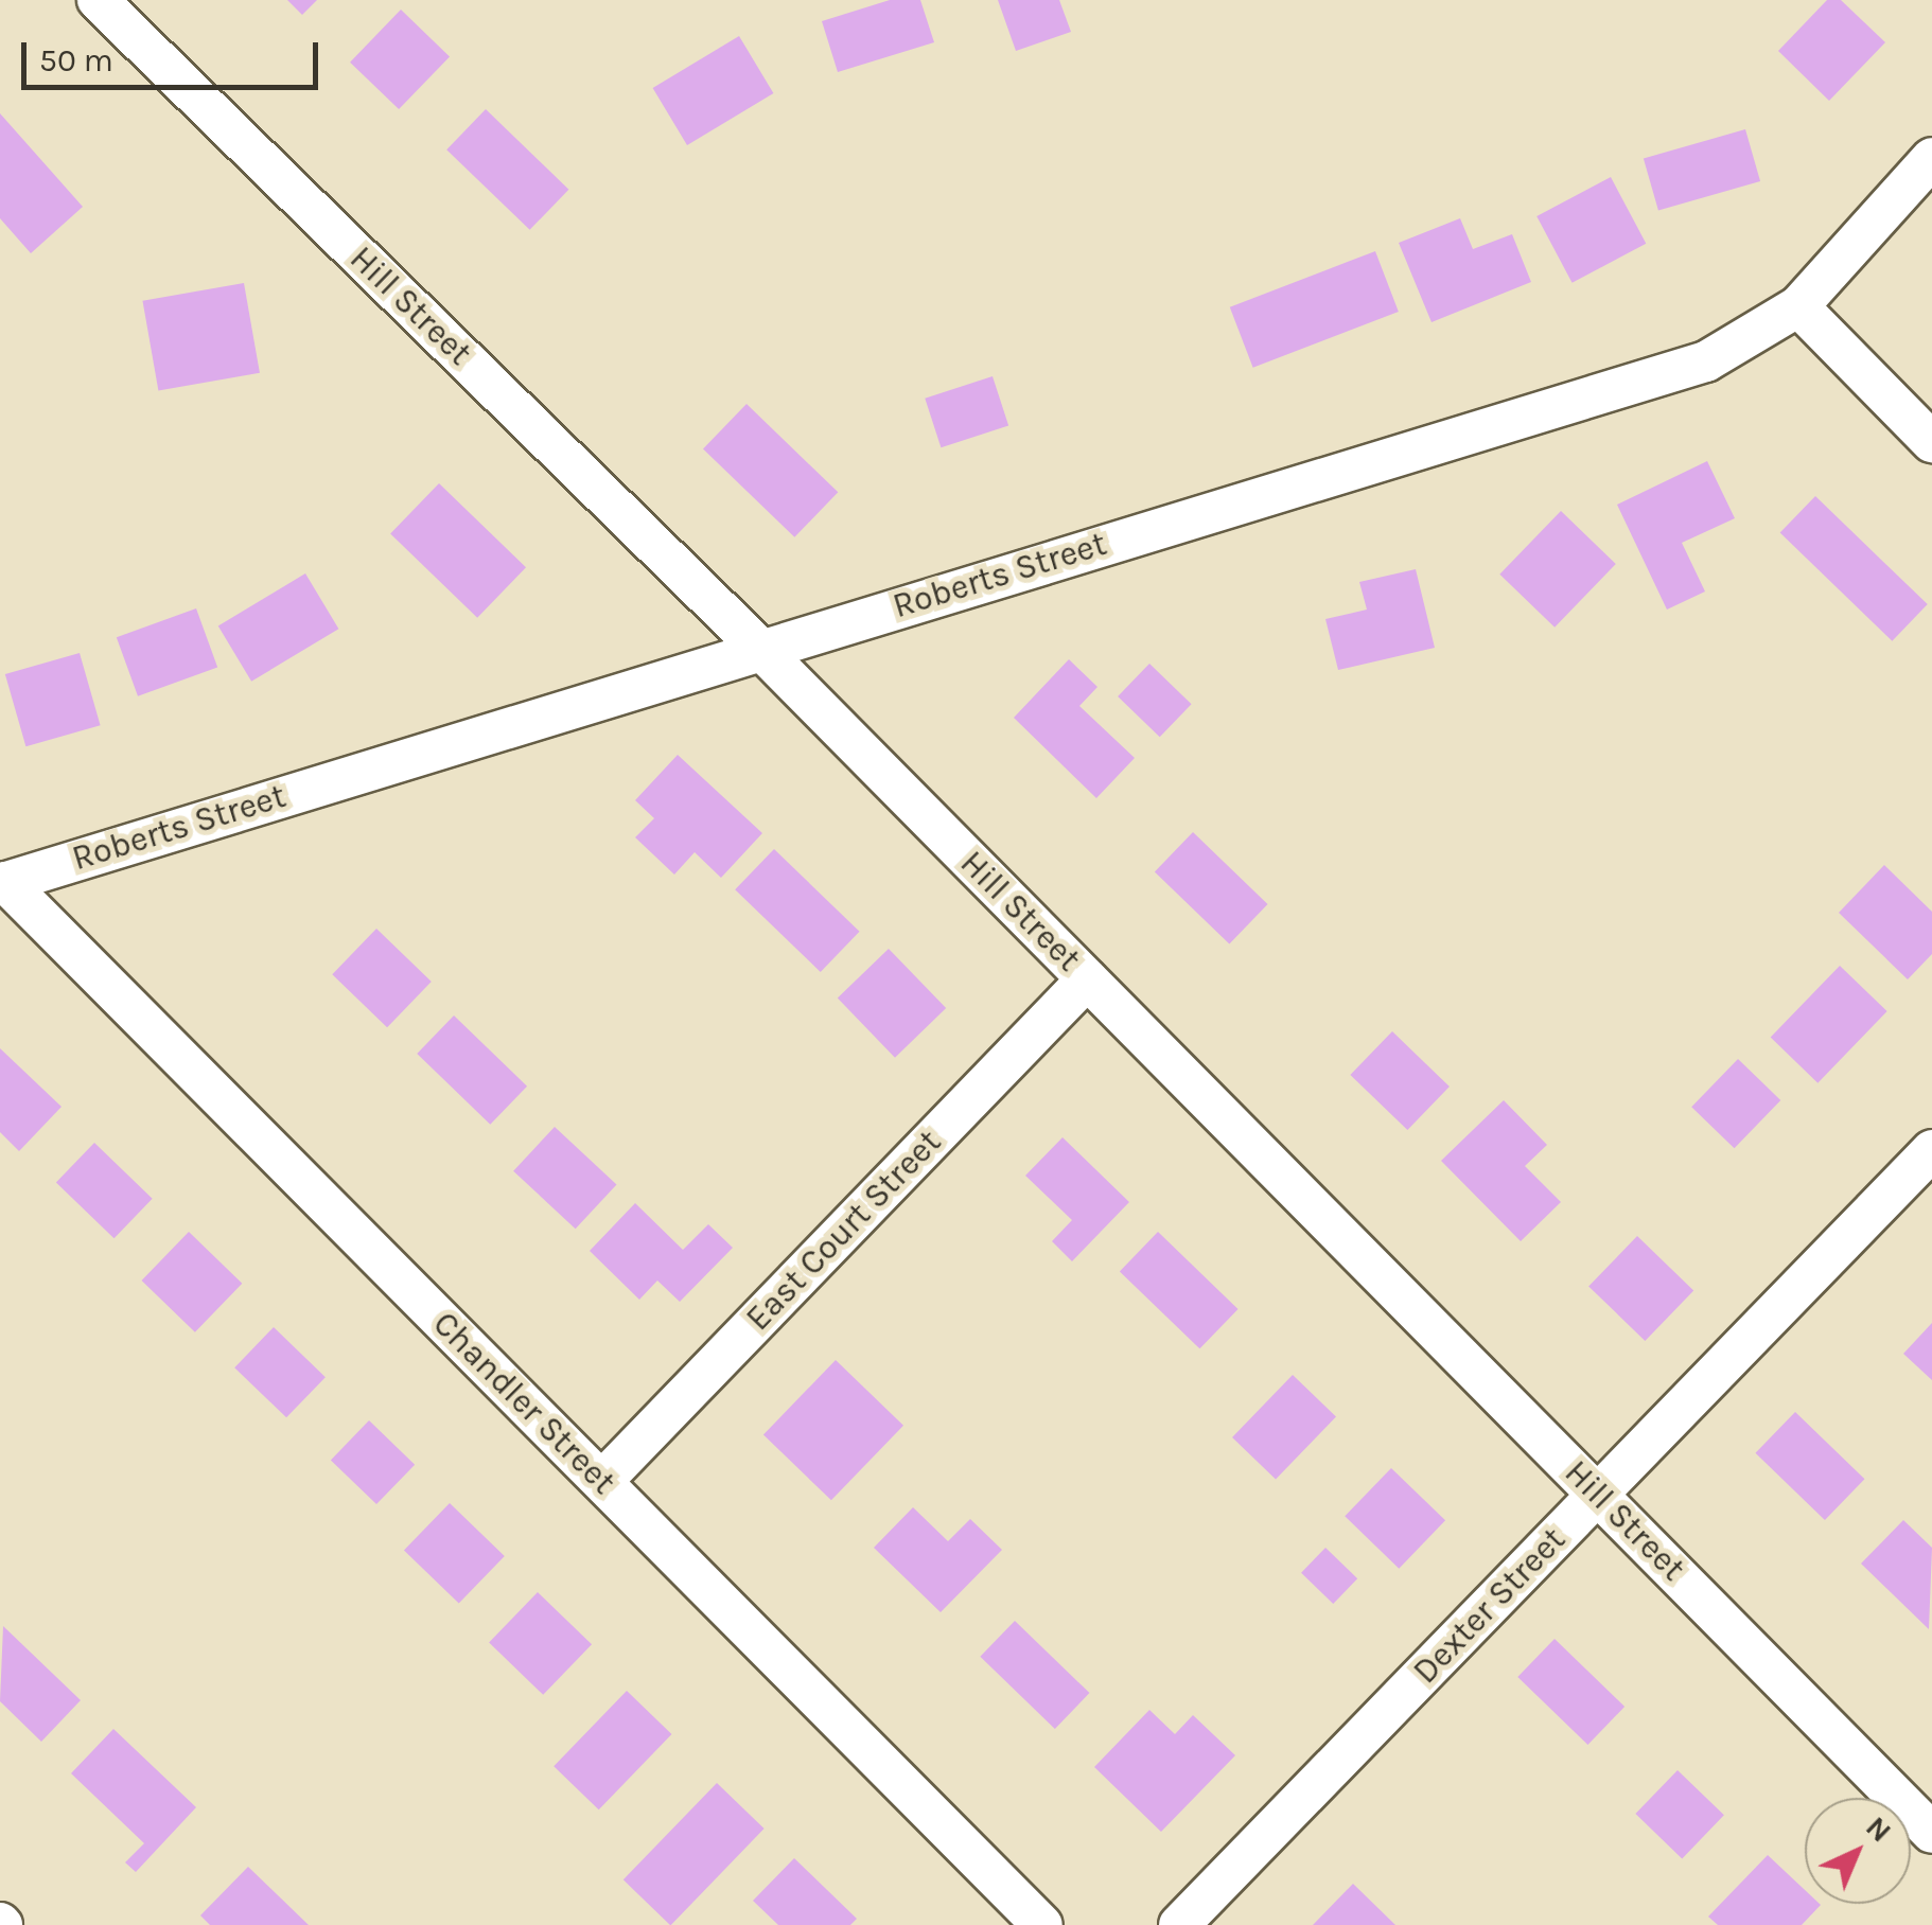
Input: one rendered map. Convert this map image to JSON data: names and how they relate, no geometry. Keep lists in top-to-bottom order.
{
  "streets": {
    "street": [
      "Hill Street",
      "Roberts Street",
      "East Court Street",
      "Chandler Street",
      "Dexter Street"
    ]
  },
  "crossings": [
    ["Hill Street", "Roberts Street"],
    ["Hill Street", "East Court Street"],
    ["Hill Street", "Dexter Street"],
    ["Roberts Street", "Chandler Street"],
    ["East Court Street", "Chandler Street"]
  ],
  "scale_bar": "50 m",
  "north": "top right"
}
